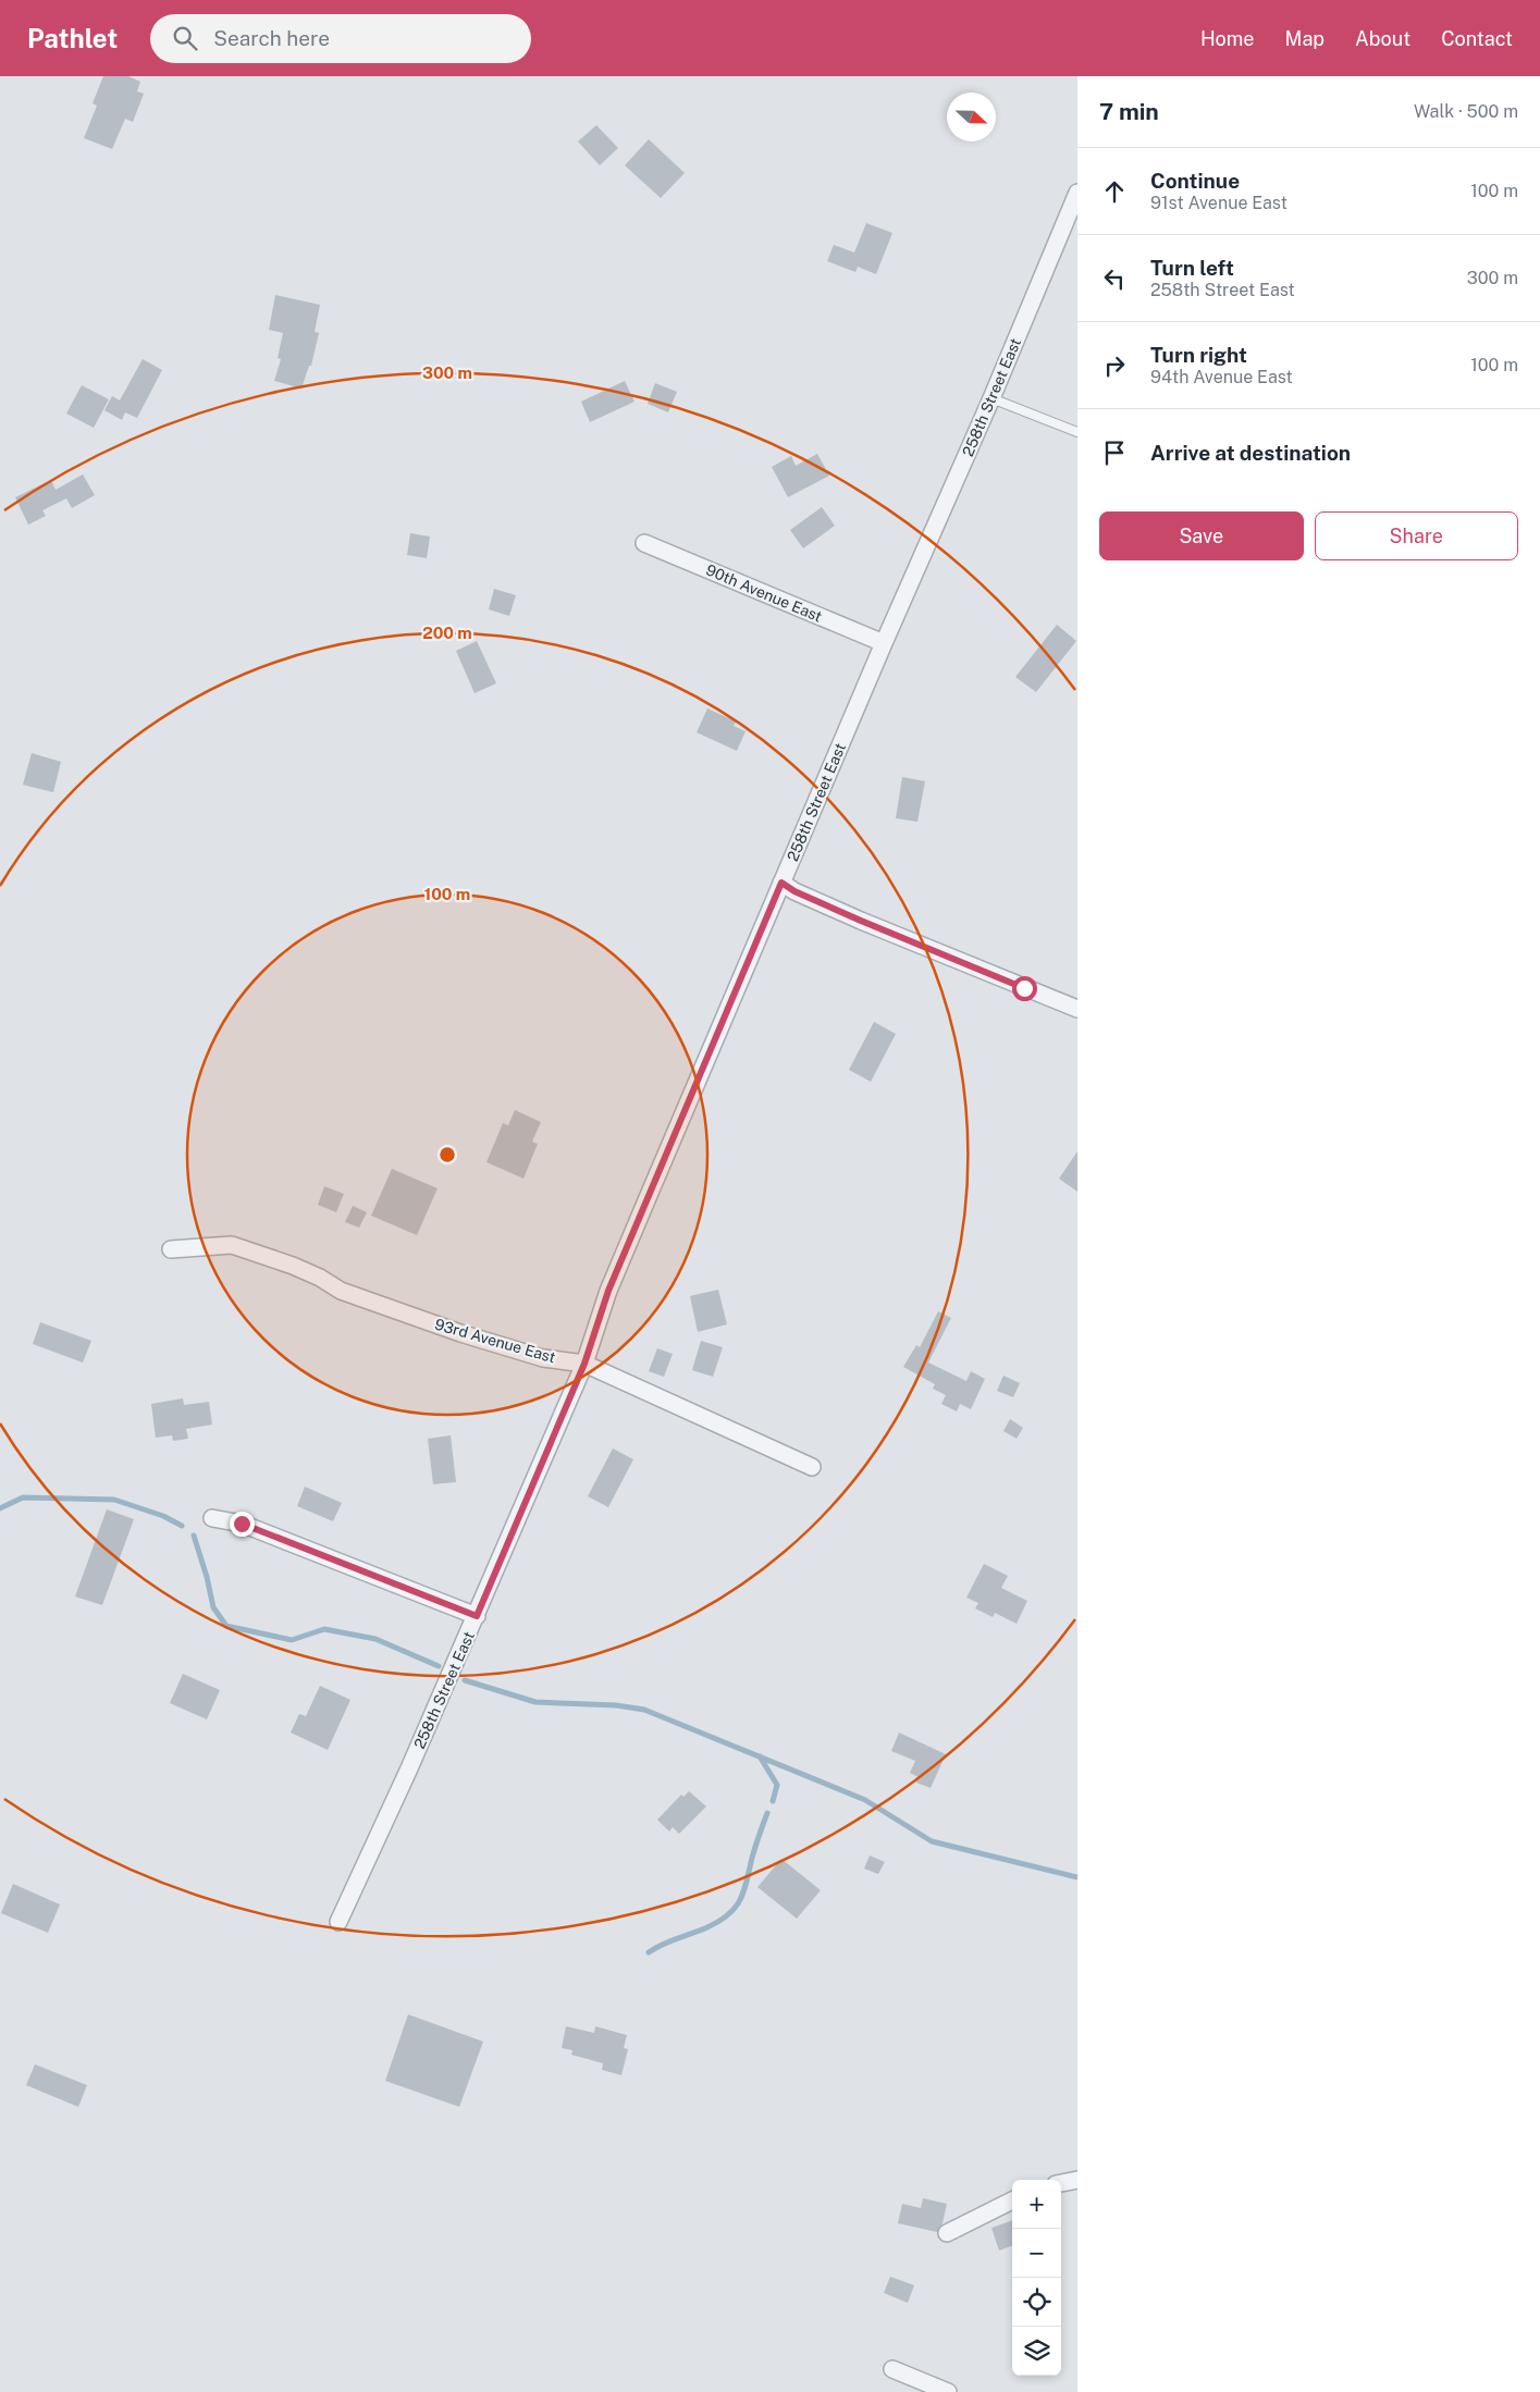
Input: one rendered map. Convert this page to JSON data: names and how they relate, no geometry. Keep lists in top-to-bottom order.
{
  "streets": {
    "street": ["258th Street East", "90th Avenue East", "93rd Avenue East"]
  },
  "crossings": [
    ["258th Street East", "90th Avenue East"],
    ["258th Street East", "93rd Avenue East"]
  ],
  "north": "right",
  "page": {
    "header": "Pathlet",
    "search": "Search here",
    "nav": [
      "Home",
      "Map",
      "About",
      "Contact"
    ],
    "heading": ["7 min", "Walk · 500 m"],
    "list": [
      ["Continue", "91st Avenue East", "100 m"],
      ["Turn left", "258th Street East", "300 m"],
      ["Turn right", "94th Avenue East", "100 m"],
      "Arrive at destination"
    ],
    "buttons": ["Save", "Share"],
    "map_buttons": ["+", "−"]
  },
  "rings": ["300 m", "200 m", "100 m"]
}
